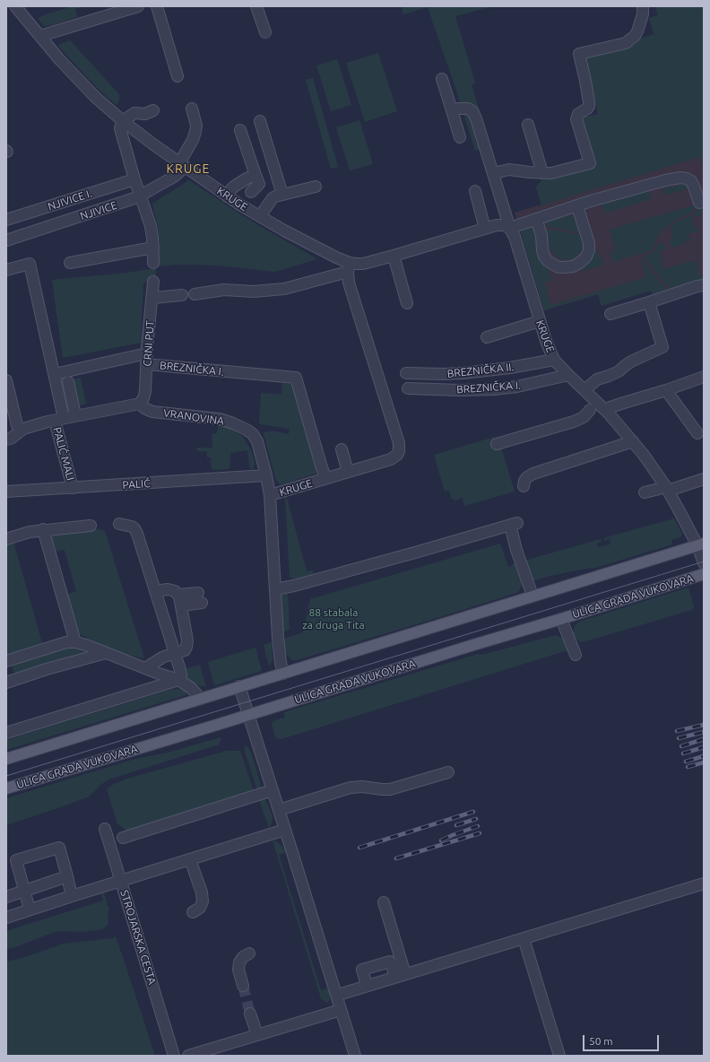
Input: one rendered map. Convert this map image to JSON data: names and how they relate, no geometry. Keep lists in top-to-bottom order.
{
  "streets": {
    "main road": ["ULICA GRADA VUKOVARA"],
    "street": [
      "KRUGE",
      "NJIVICE I.",
      "NJIVICE",
      "CRNI PUT",
      "BREZNIČKA I.",
      "BREZNIČKA II.",
      "VRANOVINA",
      "PALIĆ MALI",
      "PALIĆ",
      "STROJARSKA CESTA"
    ]
  },
  "crossings": [
    ["KRUGE", "NJIVICE"],
    ["KRUGE", "BREZNIČKA I."],
    ["KRUGE", "BREZNIČKA II."],
    ["KRUGE", "VRANOVINA"],
    ["CRNI PUT", "BREZNIČKA I."],
    ["CRNI PUT", "VRANOVINA"],
    ["BREZNIČKA I.", "PALIĆ MALI"],
    ["VRANOVINA", "PALIĆ"],
    ["PALIĆ MALI", "PALIĆ"]
  ],
  "districts": ["KRUGE"],
  "parks": ["88 stabala za druga Tita"],
  "scale_bar": "50 m"
}
